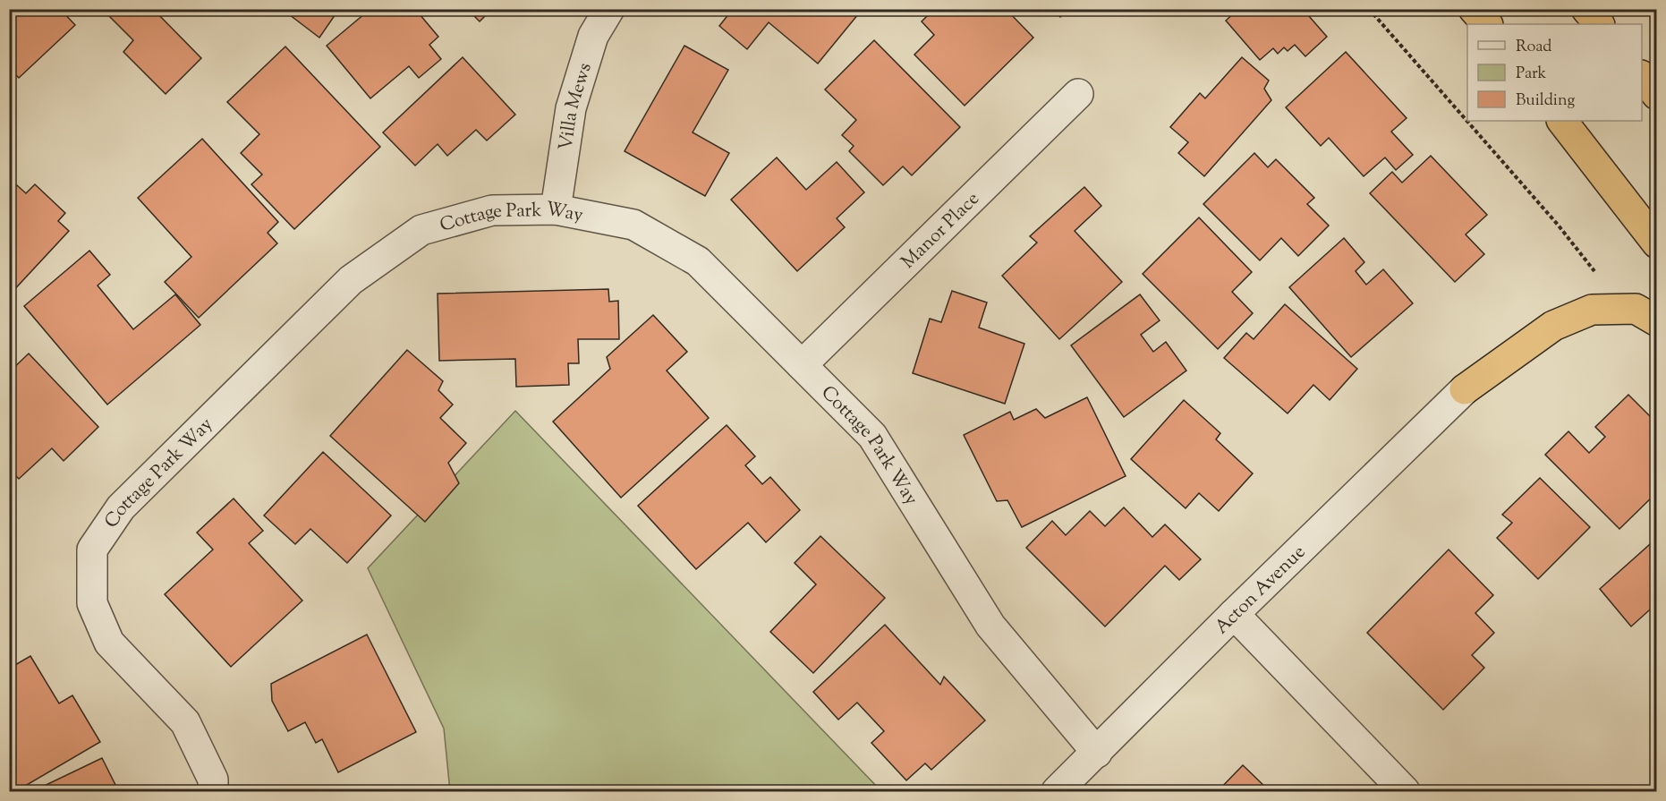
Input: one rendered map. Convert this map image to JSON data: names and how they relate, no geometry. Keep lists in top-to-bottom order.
{
  "streets": {
    "street": [
      "Villa Mews",
      "Cottage Park Way",
      "Manor Place",
      "Acton Avenue"
    ]
  },
  "crossings": [
    ["Villa Mews", "Cottage Park Way"],
    ["Cottage Park Way", "Manor Place"],
    ["Cottage Park Way", "Acton Avenue"]
  ],
  "legend": ["Road", "Park", "Building"]
}
